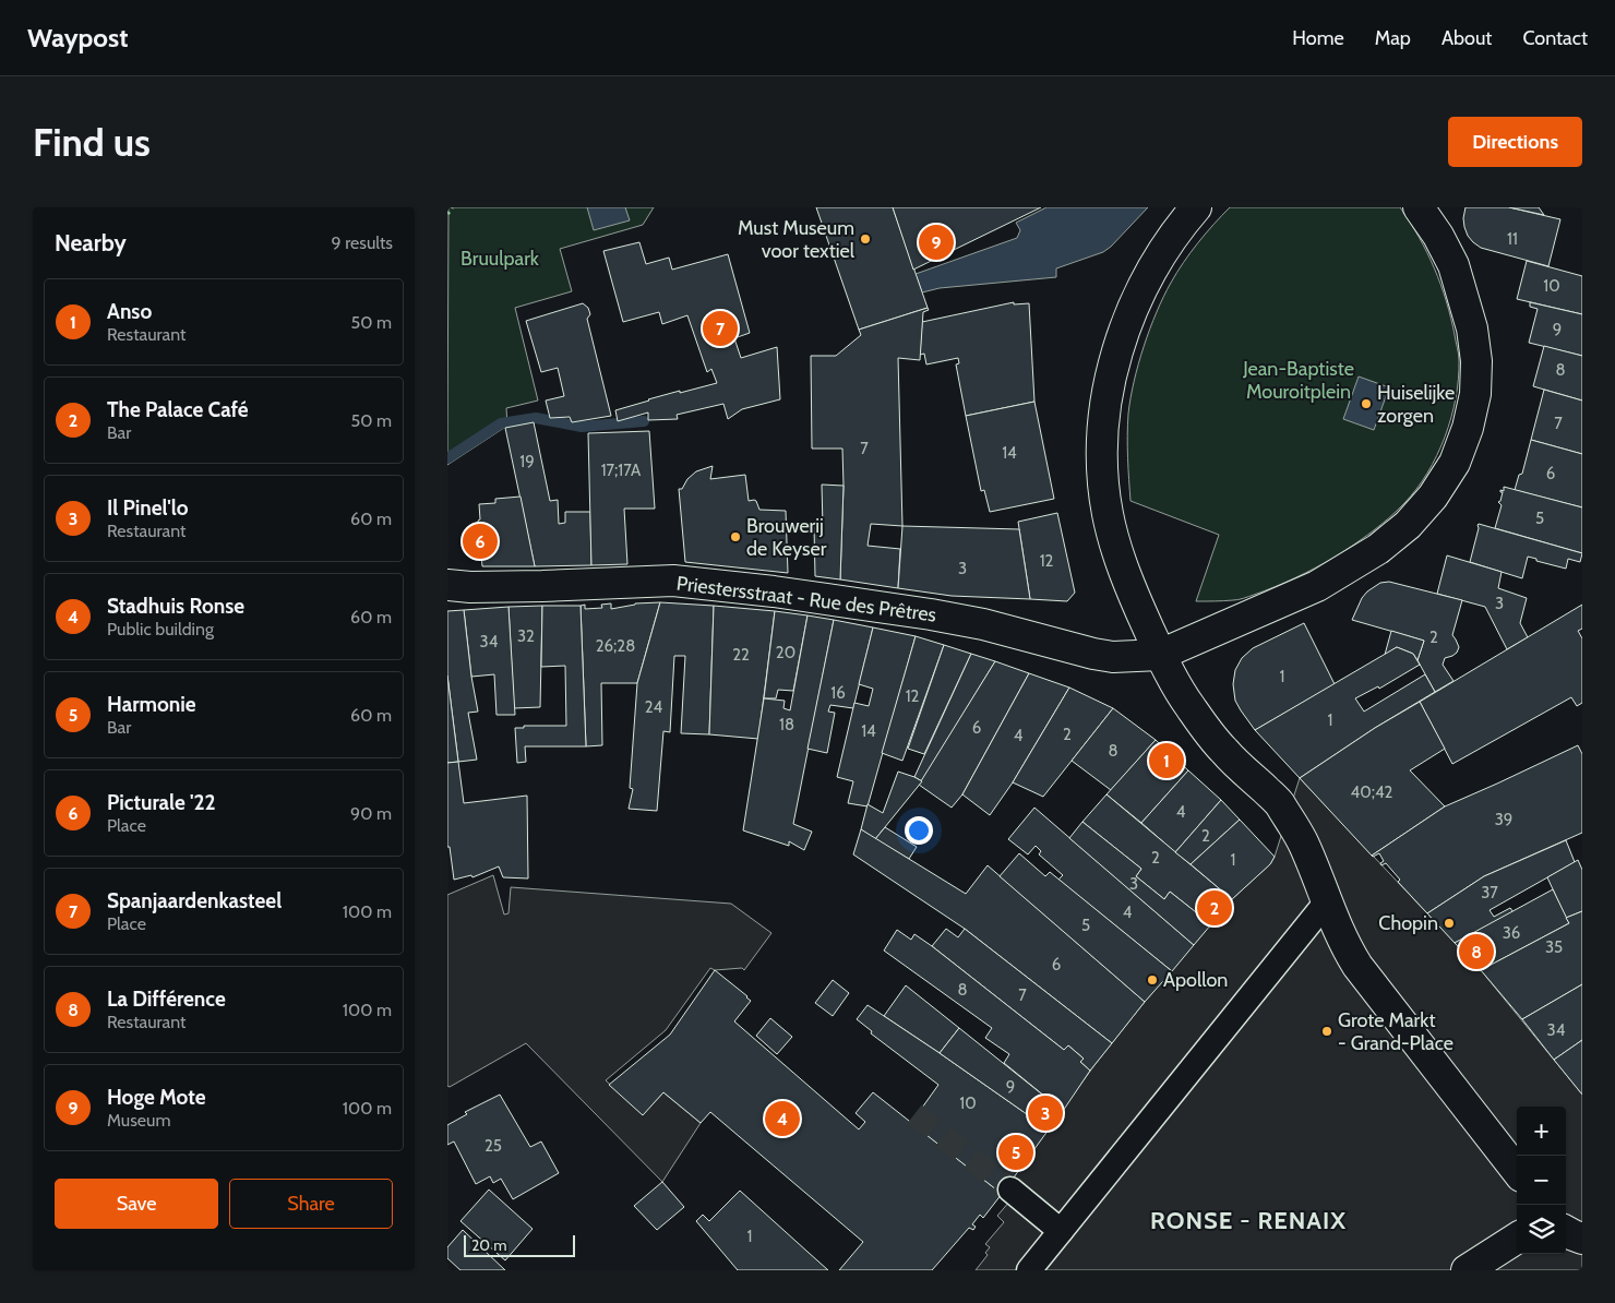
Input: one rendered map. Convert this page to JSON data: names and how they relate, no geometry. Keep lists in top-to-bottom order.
{
  "streets": {
    "street": ["Priestersstraat - Rue des Prêtres"]
  },
  "districts": ["RONSE - RENAIX"],
  "parks": ["Bruulpark", "Jean-Baptiste Mouroitplein"],
  "places": [
    "Must Museum voor textiel",
    "Huiselijke zorgen",
    "Brouwerij de Keyser",
    "Chopin",
    "Apollon",
    "Grote Markt - Grand-Place"
  ],
  "house_numbers": [
    "11",
    "10",
    "9",
    "8",
    "7",
    "7",
    "14",
    "19",
    "17;17A",
    "6",
    "5",
    "12",
    "3",
    "3",
    "32",
    "2",
    "34",
    "26;28",
    "20",
    "22",
    "1",
    "16",
    "12",
    "24",
    "1",
    "18",
    "6",
    "14",
    "2",
    "4",
    "8",
    "40;42",
    "4",
    "39",
    "2",
    "2",
    "1",
    "3",
    "37",
    "4",
    "5",
    "36",
    "35",
    "6",
    "8",
    "7",
    "34",
    "9",
    "10",
    "25",
    "1"
  ],
  "scale_bar": "20 m",
  "page": {
    "header": "Waypost",
    "nav": [
      "Home",
      "Map",
      "About",
      "Contact"
    ],
    "buttons": [
      "Directions",
      ["Save", "Share"]
    ],
    "title": "Find us",
    "heading": ["Nearby", "9 results"],
    "pins": [
      "9",
      "7",
      "6",
      "1",
      "2",
      "8",
      "3",
      "4",
      "5"
    ],
    "list": [
      {
        "mark": "1",
        "name": "Anso",
        "note": "Restaurant",
        "value": "50 m"
      },
      {
        "mark": "2",
        "name": "The Palace Café",
        "note": "Bar",
        "value": "50 m"
      },
      {
        "mark": "3",
        "name": "Il Pinel'lo",
        "note": "Restaurant",
        "value": "60 m"
      },
      {
        "mark": "4",
        "name": "Stadhuis Ronse",
        "note": "Public building",
        "value": "60 m"
      },
      {
        "mark": "5",
        "name": "Harmonie",
        "note": "Bar",
        "value": "60 m"
      },
      {
        "mark": "6",
        "name": "Picturale '22",
        "note": "Place",
        "value": "90 m"
      },
      {
        "mark": "7",
        "name": "Spanjaardenkasteel",
        "note": "Place",
        "value": "100 m"
      },
      {
        "mark": "8",
        "name": "La Différence",
        "note": "Restaurant",
        "value": "100 m"
      },
      {
        "mark": "9",
        "name": "Hoge Mote",
        "note": "Museum",
        "value": "100 m"
      }
    ],
    "map_buttons": ["+", "−"],
    "scale": "20 m"
  }
}
